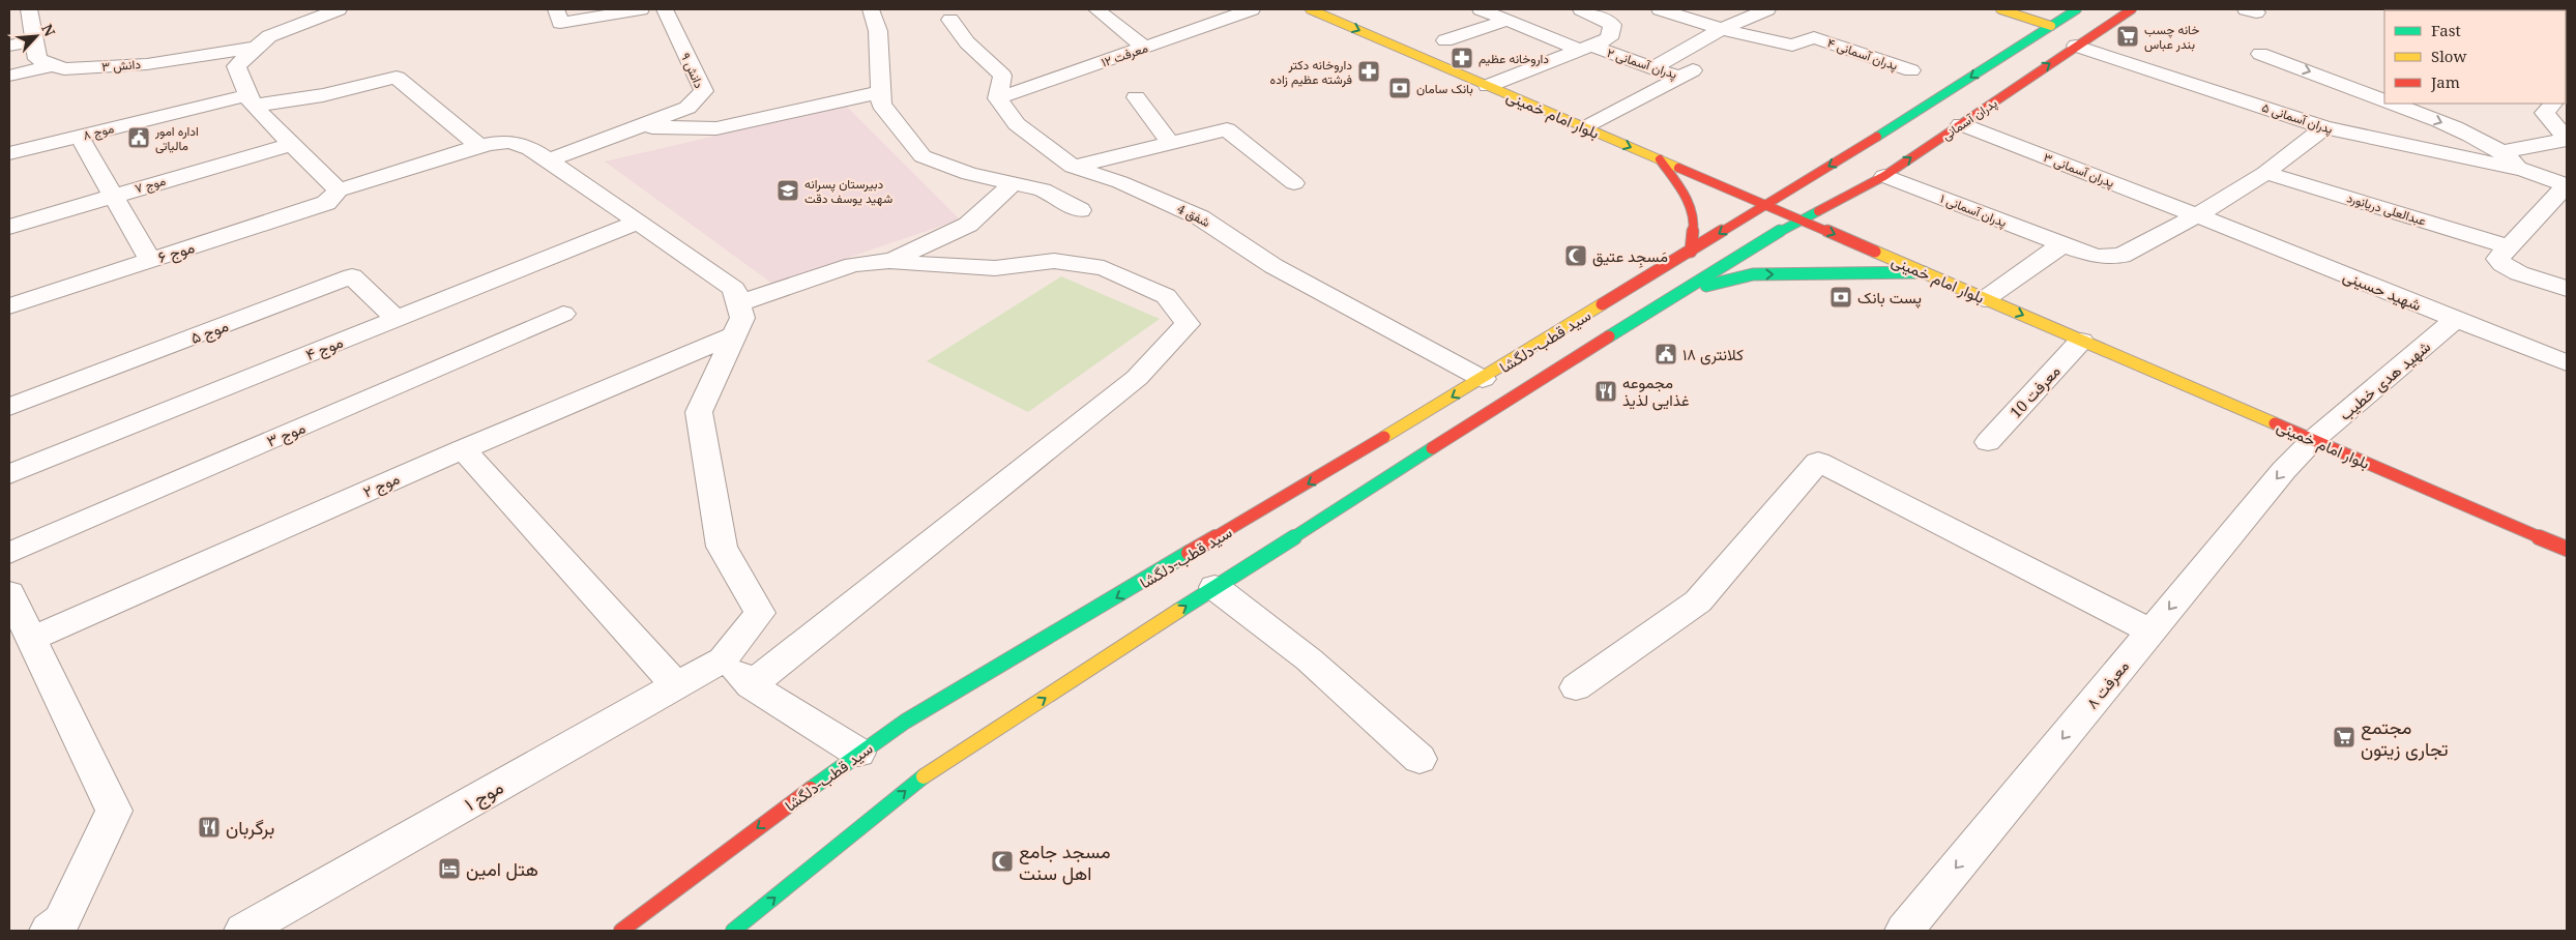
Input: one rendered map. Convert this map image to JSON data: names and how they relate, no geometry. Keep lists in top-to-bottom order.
{
  "streets": {
    "main road": ["بلوار امام خمینی", "پدران آسمانی", "سید قطب-دلگشا"],
    "street": [
      "پدران آسمانی ۴",
      "معرفت ۱۲",
      "پدران آسمانی ۲",
      "دانش ۳",
      "دانش ۹",
      "پدران آسمانی ۵",
      "موج ۸",
      "پدران آسمانی ۳",
      "موج ۷",
      "عبدالعلی دریانورد",
      "پدران آسمانی ۱",
      "شفق 4",
      "موج ۶",
      "شهید حسینی",
      "موج ۵",
      "موج ۴",
      "شهید هدی خطیب",
      "معرفت 10",
      "موج ۳",
      "موج ۲",
      "معرفت ۸",
      "موج ۱"
    ]
  },
  "crossings": [
    ["معرفت ۱۲", "شفق 4"],
    ["پدران آسمانی ۲", "بلوار امام خمینی"],
    ["بلوار امام خمینی", "پدران آسمانی"],
    ["بلوار امام خمینی", "سید قطب-دلگشا"],
    ["بلوار امام خمینی", "شهید هدی خطیب"],
    ["بلوار امام خمینی", "معرفت 10"],
    ["بلوار امام خمینی", "معرفت ۸"],
    ["پدران آسمانی ۵", "پدران آسمانی"],
    ["پدران آسمانی ۵", "پدران آسمانی ۱"],
    ["پدران آسمانی", "پدران آسمانی ۳"],
    ["پدران آسمانی", "پدران آسمانی ۱"],
    ["پدران آسمانی", "سید قطب-دلگشا"],
    ["موج ۸", "موج ۶"],
    ["پدران آسمانی ۳", "پدران آسمانی ۱"],
    ["پدران آسمانی ۳", "شهید حسینی"],
    ["عبدالعلی دریانورد", "پدران آسمانی ۱"],
    ["پدران آسمانی ۱", "شهید حسینی"],
    ["شفق 4", "سید قطب-دلگشا"],
    ["موج ۶", "موج ۴"],
    ["شهید حسینی", "شهید هدی خطیب"],
    ["موج ۵", "موج ۴"],
    ["شهید هدی خطیب", "معرفت ۸"]
  ],
  "one_way": ["بلوار امام خمینی", "معرفت ۸"],
  "places": {
    "supermarket": ["خانه چسب بندر عباس", "مجتمع تجاری زیتون"],
    "pharmacy": ["داروخانه عظیم", "داروخانه دکتر فرشته عظیم زاده"],
    "bank": ["بانک سامان", "پست بانک"],
    "public building": ["اداره امور مالیاتی", "کلانتری ۱۸"],
    "school or university": ["دبیرستان پسرانه شهید یوسف دقت"],
    "mosque": ["مَسجِد عتیق", "مسجد جامع اهل سنت"],
    "restaurant": ["مجموعه غذایی لذیذ", "برگربان"],
    "hotel": ["هتل امین"]
  },
  "legend": ["Fast", "Slow", "Jam"],
  "north": "top right"
}
